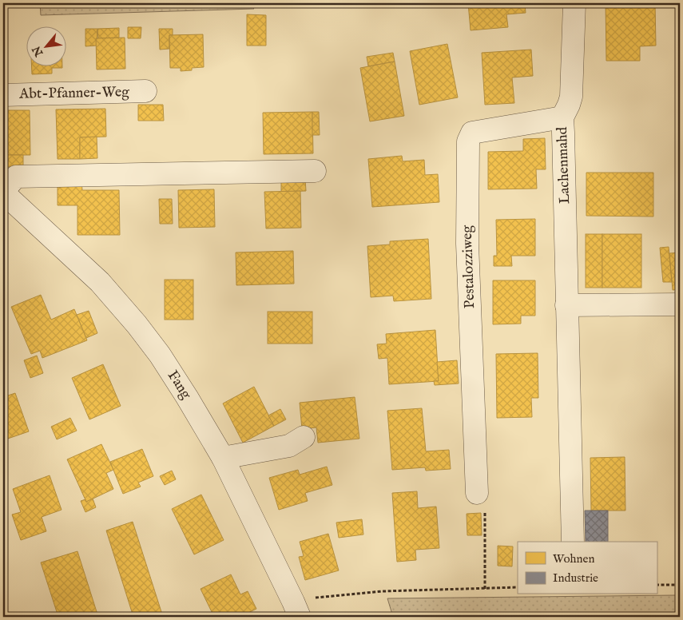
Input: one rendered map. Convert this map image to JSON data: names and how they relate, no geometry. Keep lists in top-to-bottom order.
{
  "streets": {
    "street": [
      "Abt-Pfanner-Weg",
      "Lachenmahd",
      "Pestalozziweg",
      "Fang"
    ]
  },
  "crossings": [
    ["Lachenmahd", "Pestalozziweg"]
  ],
  "legend": ["Wohnen", "Industrie"],
  "north": "bottom left"
}
